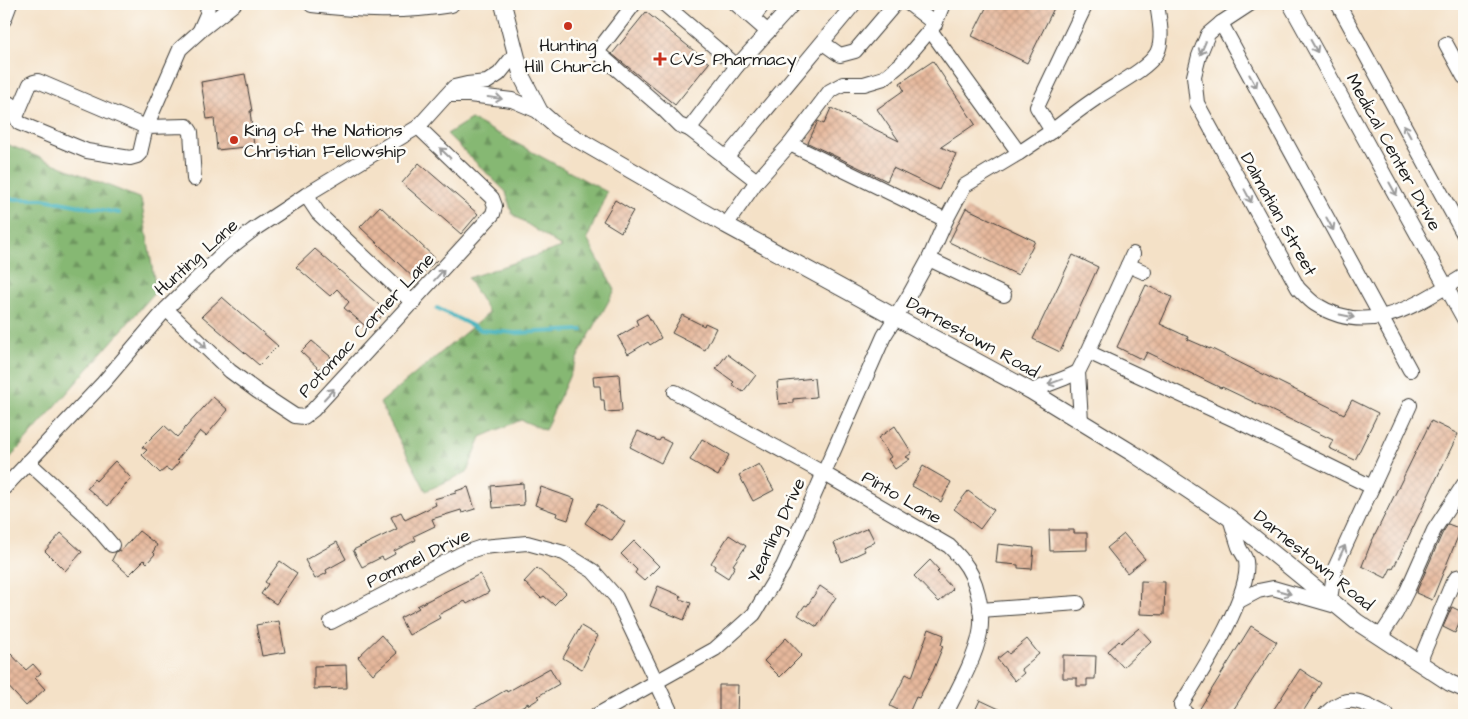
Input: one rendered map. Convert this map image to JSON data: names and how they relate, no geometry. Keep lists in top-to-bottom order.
{
  "streets": {
    "main road": ["Darnestown Road"],
    "street": [
      "Medical Center Drive",
      "Dalmatian Street",
      "Hunting Lane",
      "Potomac Corner Lane",
      "Pinto Lane",
      "Yearling Drive",
      "Pommel Drive"
    ]
  },
  "crossings": [
    ["Medical Center Drive", "Dalmatian Street"],
    ["Hunting Lane", "Potomac Corner Lane"],
    ["Hunting Lane", "Darnestown Road"],
    ["Darnestown Road", "Yearling Drive"],
    ["Pinto Lane", "Yearling Drive"],
    ["Yearling Drive", "Pommel Drive"]
  ],
  "places": {
    "other": ["Hunting Hill Church", "King of the Nations Christian Fellowship"],
    "health": ["CVS Pharmacy"]
  }
}
